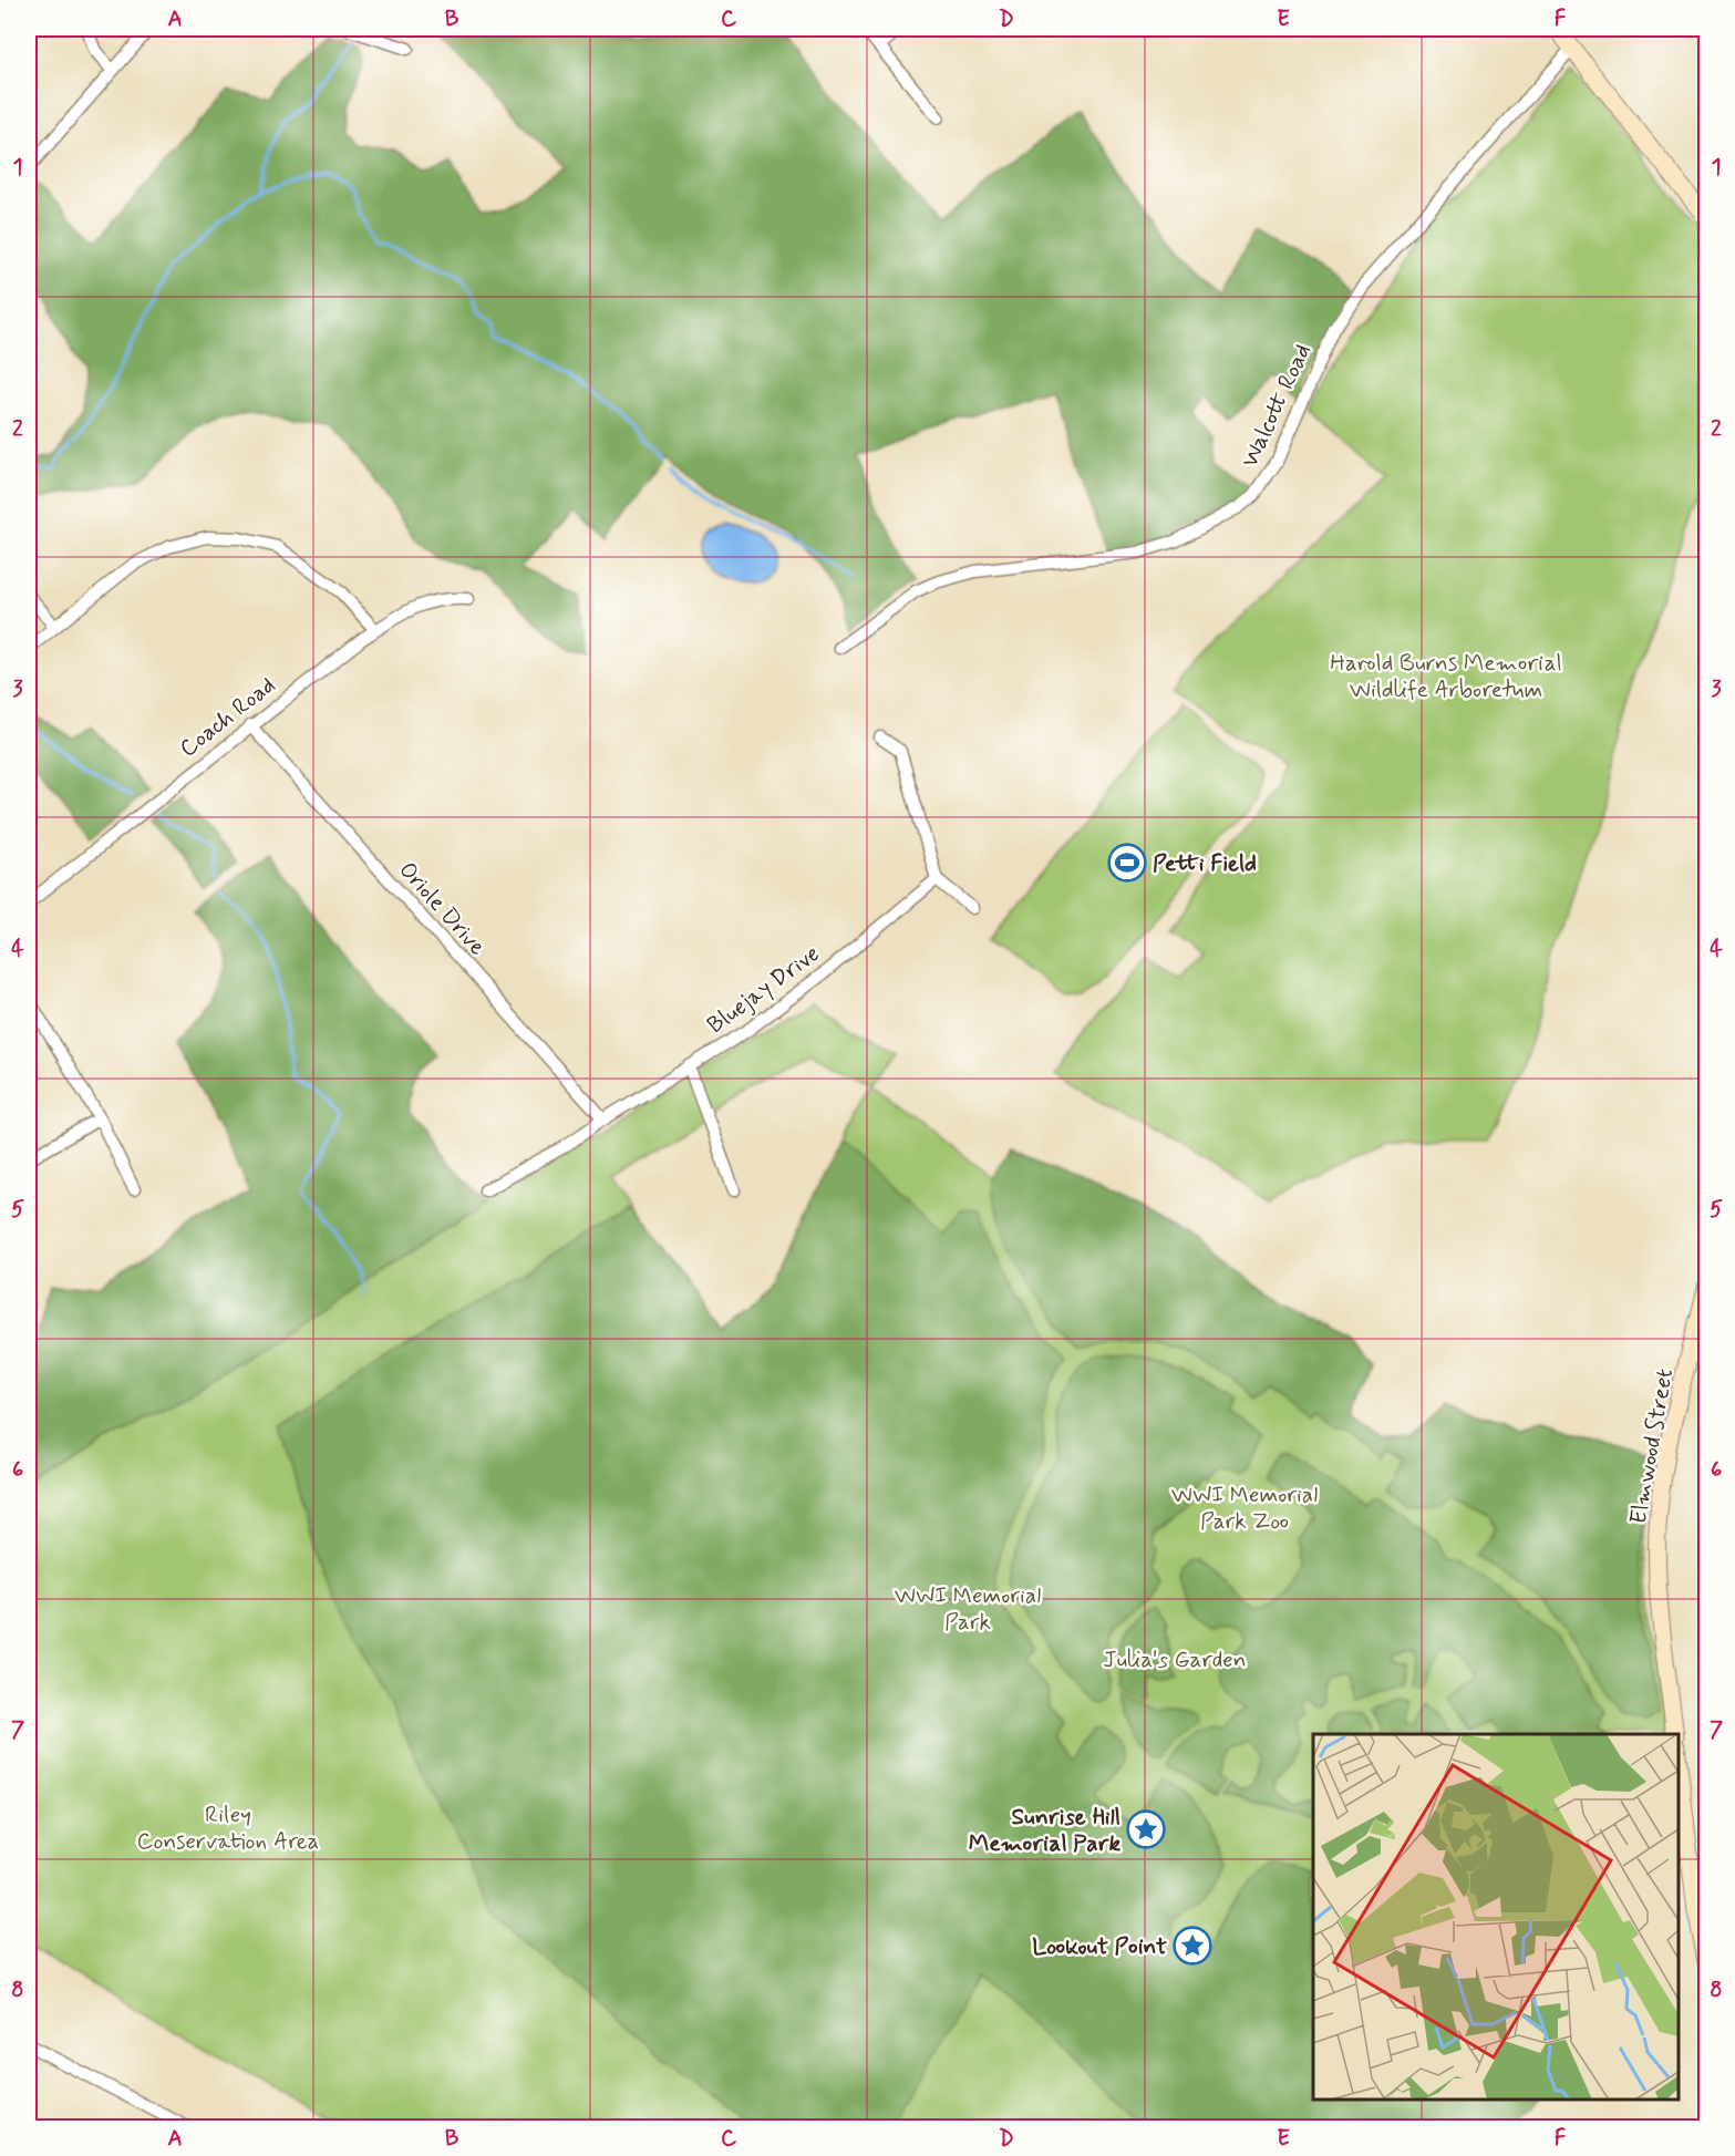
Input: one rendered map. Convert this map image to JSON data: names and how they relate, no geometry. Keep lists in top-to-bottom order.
{
  "streets": {
    "main road": ["Elmwood Street"],
    "street": [
      "Walcott Road",
      "Coach Road",
      "Oriole Drive",
      "Bluejay Drive"
    ]
  },
  "crossings": [
    ["Coach Road", "Oriole Drive"],
    ["Oriole Drive", "Bluejay Drive"]
  ],
  "parks": [
    "Harold Burns Memorial Wildlife Arboretum",
    "WWI Memorial Park Zoo",
    "WWI Memorial Park",
    "Julia's Garden",
    "Riley Conservation Area"
  ],
  "places": {
    "sports": ["Petti Field"],
    "place": ["Sunrise Hill Memorial Park", "Lookout Point"]
  },
  "grid": {
    "columns": [
      "A",
      "B",
      "C",
      "D",
      "E",
      "F"
    ],
    "rows": [
      "1",
      "2",
      "3",
      "4",
      "5",
      "6",
      "7",
      "8"
    ]
  }
}
